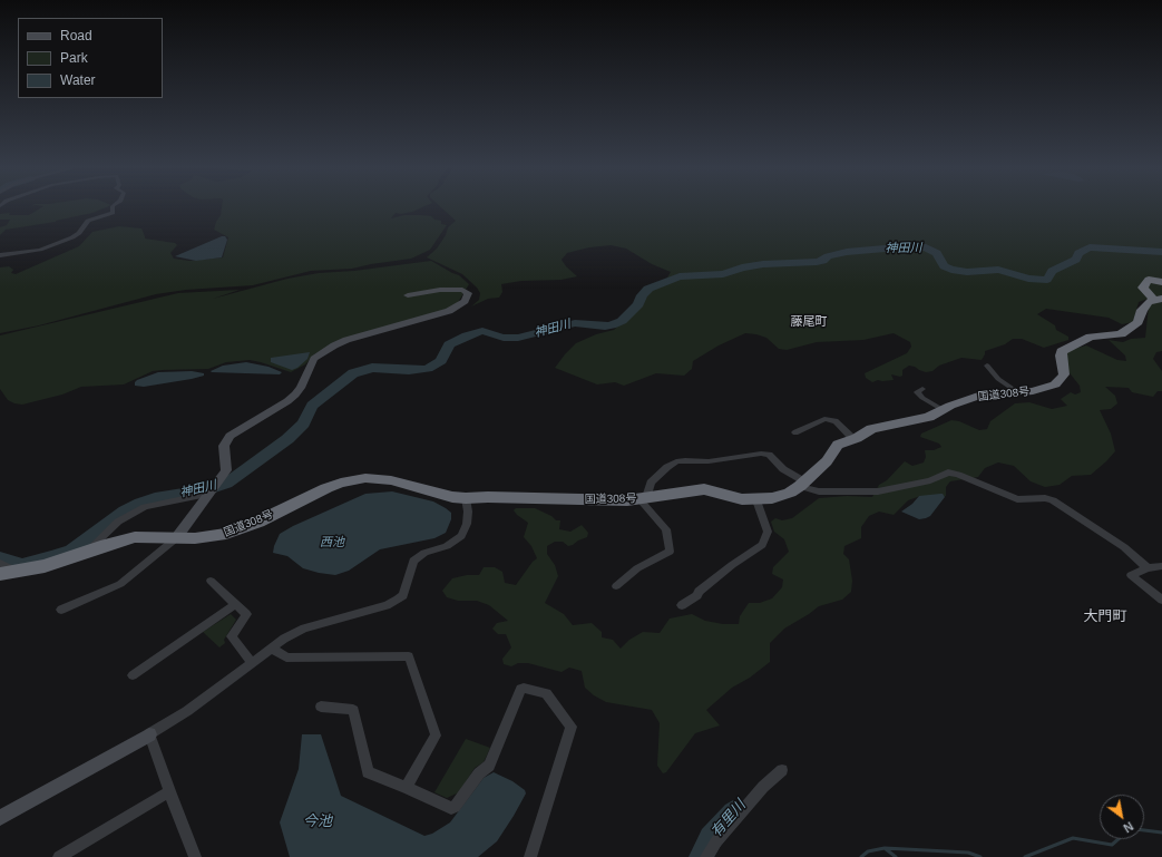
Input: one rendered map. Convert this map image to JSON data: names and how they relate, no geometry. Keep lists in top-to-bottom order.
{
  "streets": {
    "highway": ["国道308号"]
  },
  "districts": ["藤尾町", "大門町"],
  "water": [
    "神田川",
    "西池",
    "有里川",
    "今池"
  ],
  "legend": ["Road", "Park", "Water"],
  "north": "bottom right"
}
